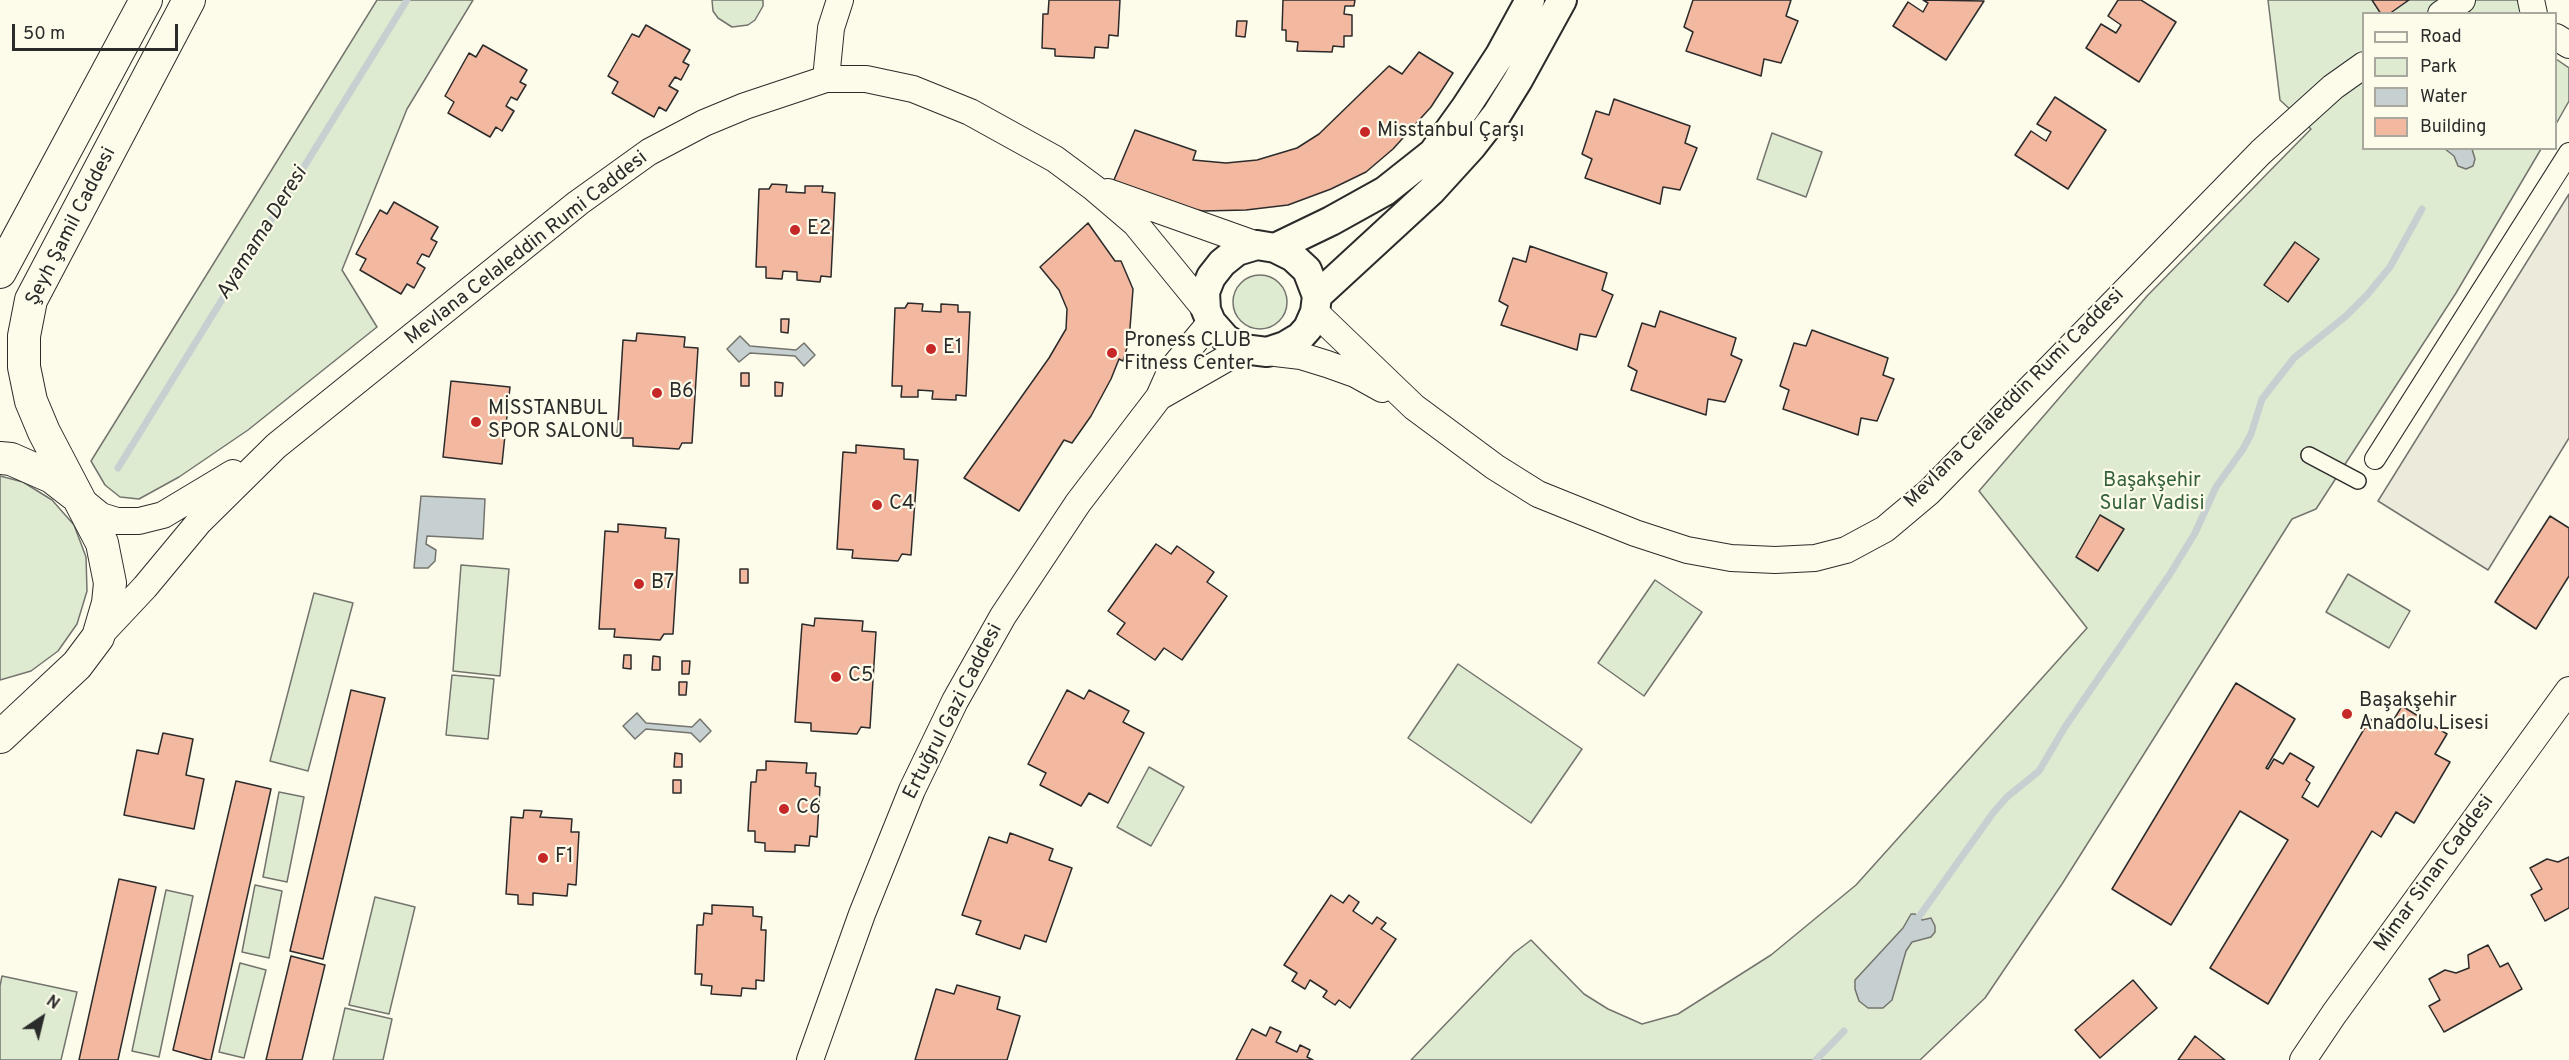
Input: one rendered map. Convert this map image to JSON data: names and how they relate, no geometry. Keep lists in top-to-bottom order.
{
  "streets": {
    "main road": ["Şeyh Şamil Caddesi"],
    "street": ["Mevlana Celaleddin Rumi Caddesi", "Ertuğrul Gazi Caddesi", "Mimar Sinan Caddesi"]
  },
  "water": ["Ayamama Deresi"],
  "parks": ["Başakşehir Sular Vadisi"],
  "places": [
    "Misstanbul Çarşı",
    "E2",
    "E1",
    "Proness CLUB Fitness Center",
    "B6",
    "MİSSTANBUL SPOR SALONU",
    "C4",
    "B7",
    "C5",
    "Başakşehir Anadolu Lisesi",
    "C6",
    "F1"
  ],
  "legend": [
    "Road",
    "Park",
    "Water",
    "Building"
  ],
  "scale_bar": "50 m",
  "north": "top right"
}
